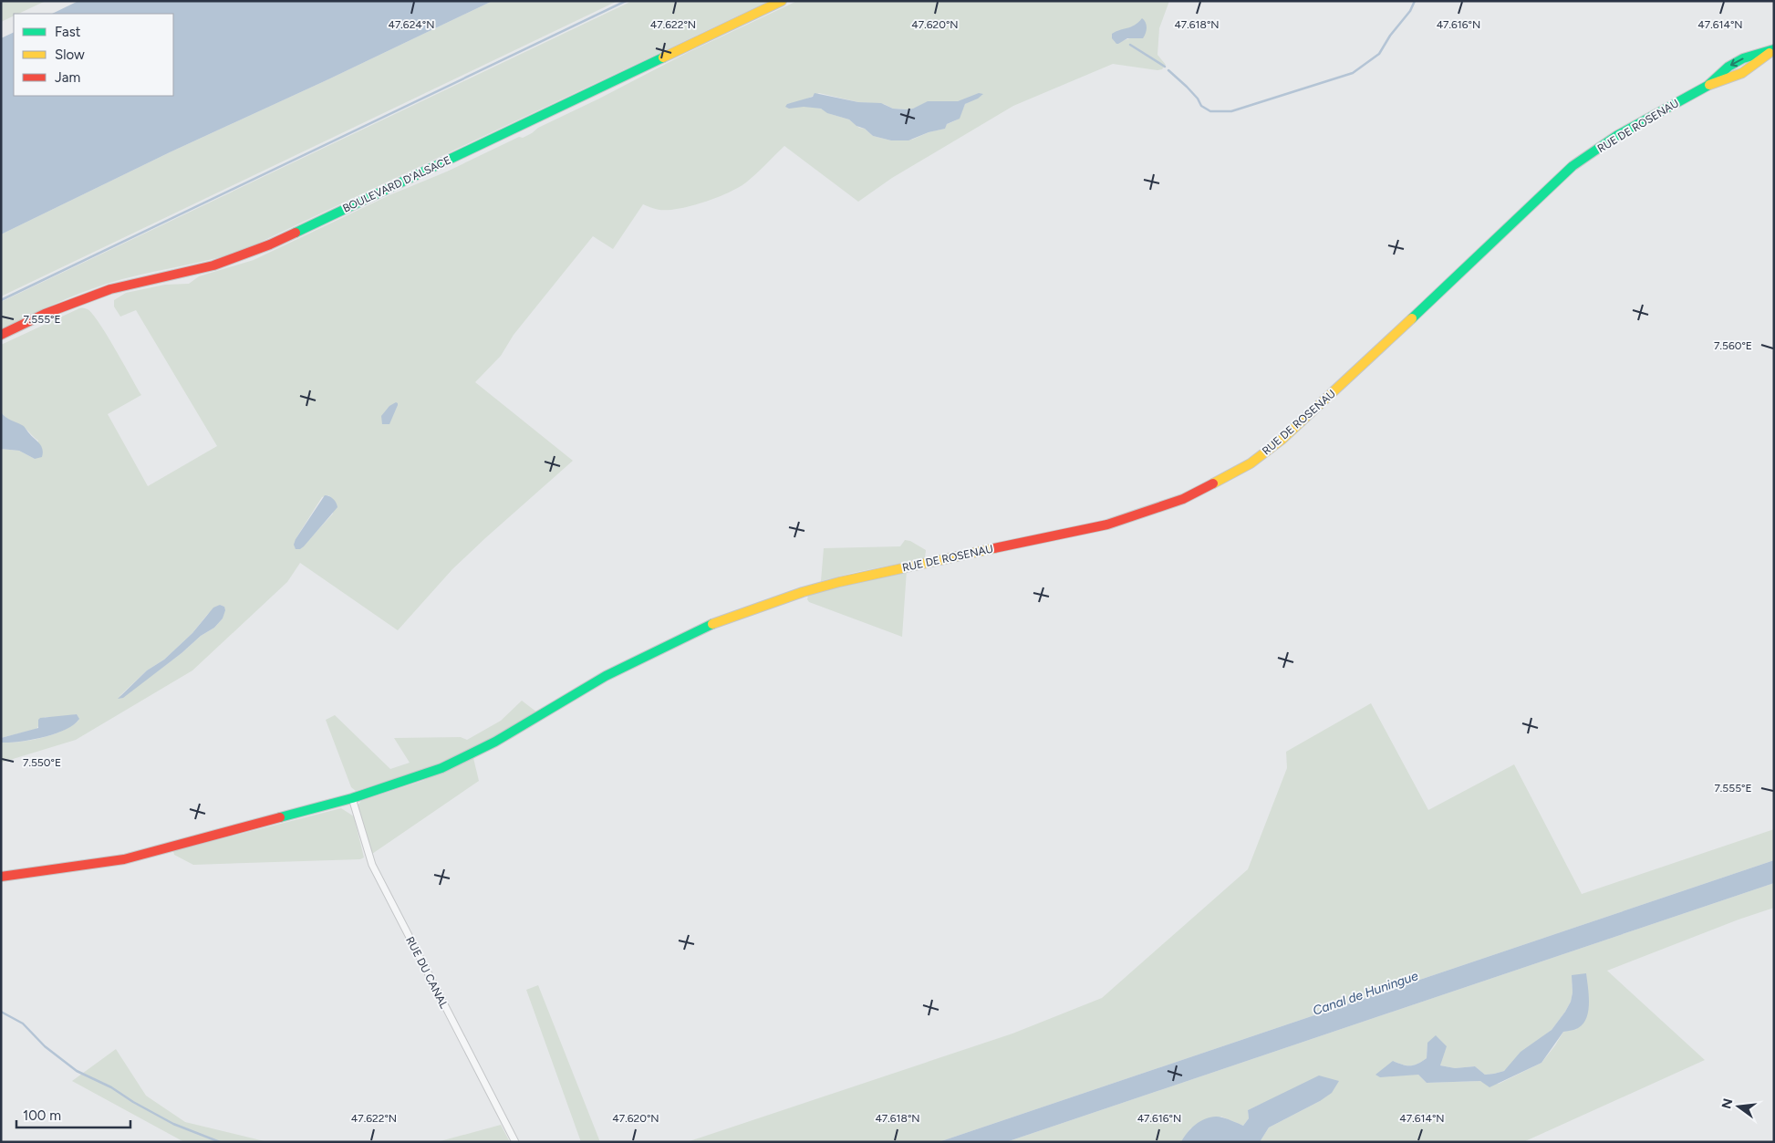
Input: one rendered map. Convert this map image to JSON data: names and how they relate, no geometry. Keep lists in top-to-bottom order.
{
  "streets": {
    "main road": ["RUE DE ROSENAU", "BOULEVARD D'ALSACE"],
    "street": ["RUE DU CANAL"]
  },
  "crossings": [
    ["RUE DE ROSENAU", "RUE DU CANAL"]
  ],
  "water": ["Canal de Huningue"],
  "legend": ["Fast", "Slow", "Jam"],
  "scale_bar": "100 m",
  "north": "left",
  "coordinates": [
    "47.618°N",
    "47.624°N",
    "47.622°N",
    "47.620°N",
    "47.616°N",
    "47.614°N",
    "7.555°E",
    "7.560°E",
    "7.550°E"
  ]
}
